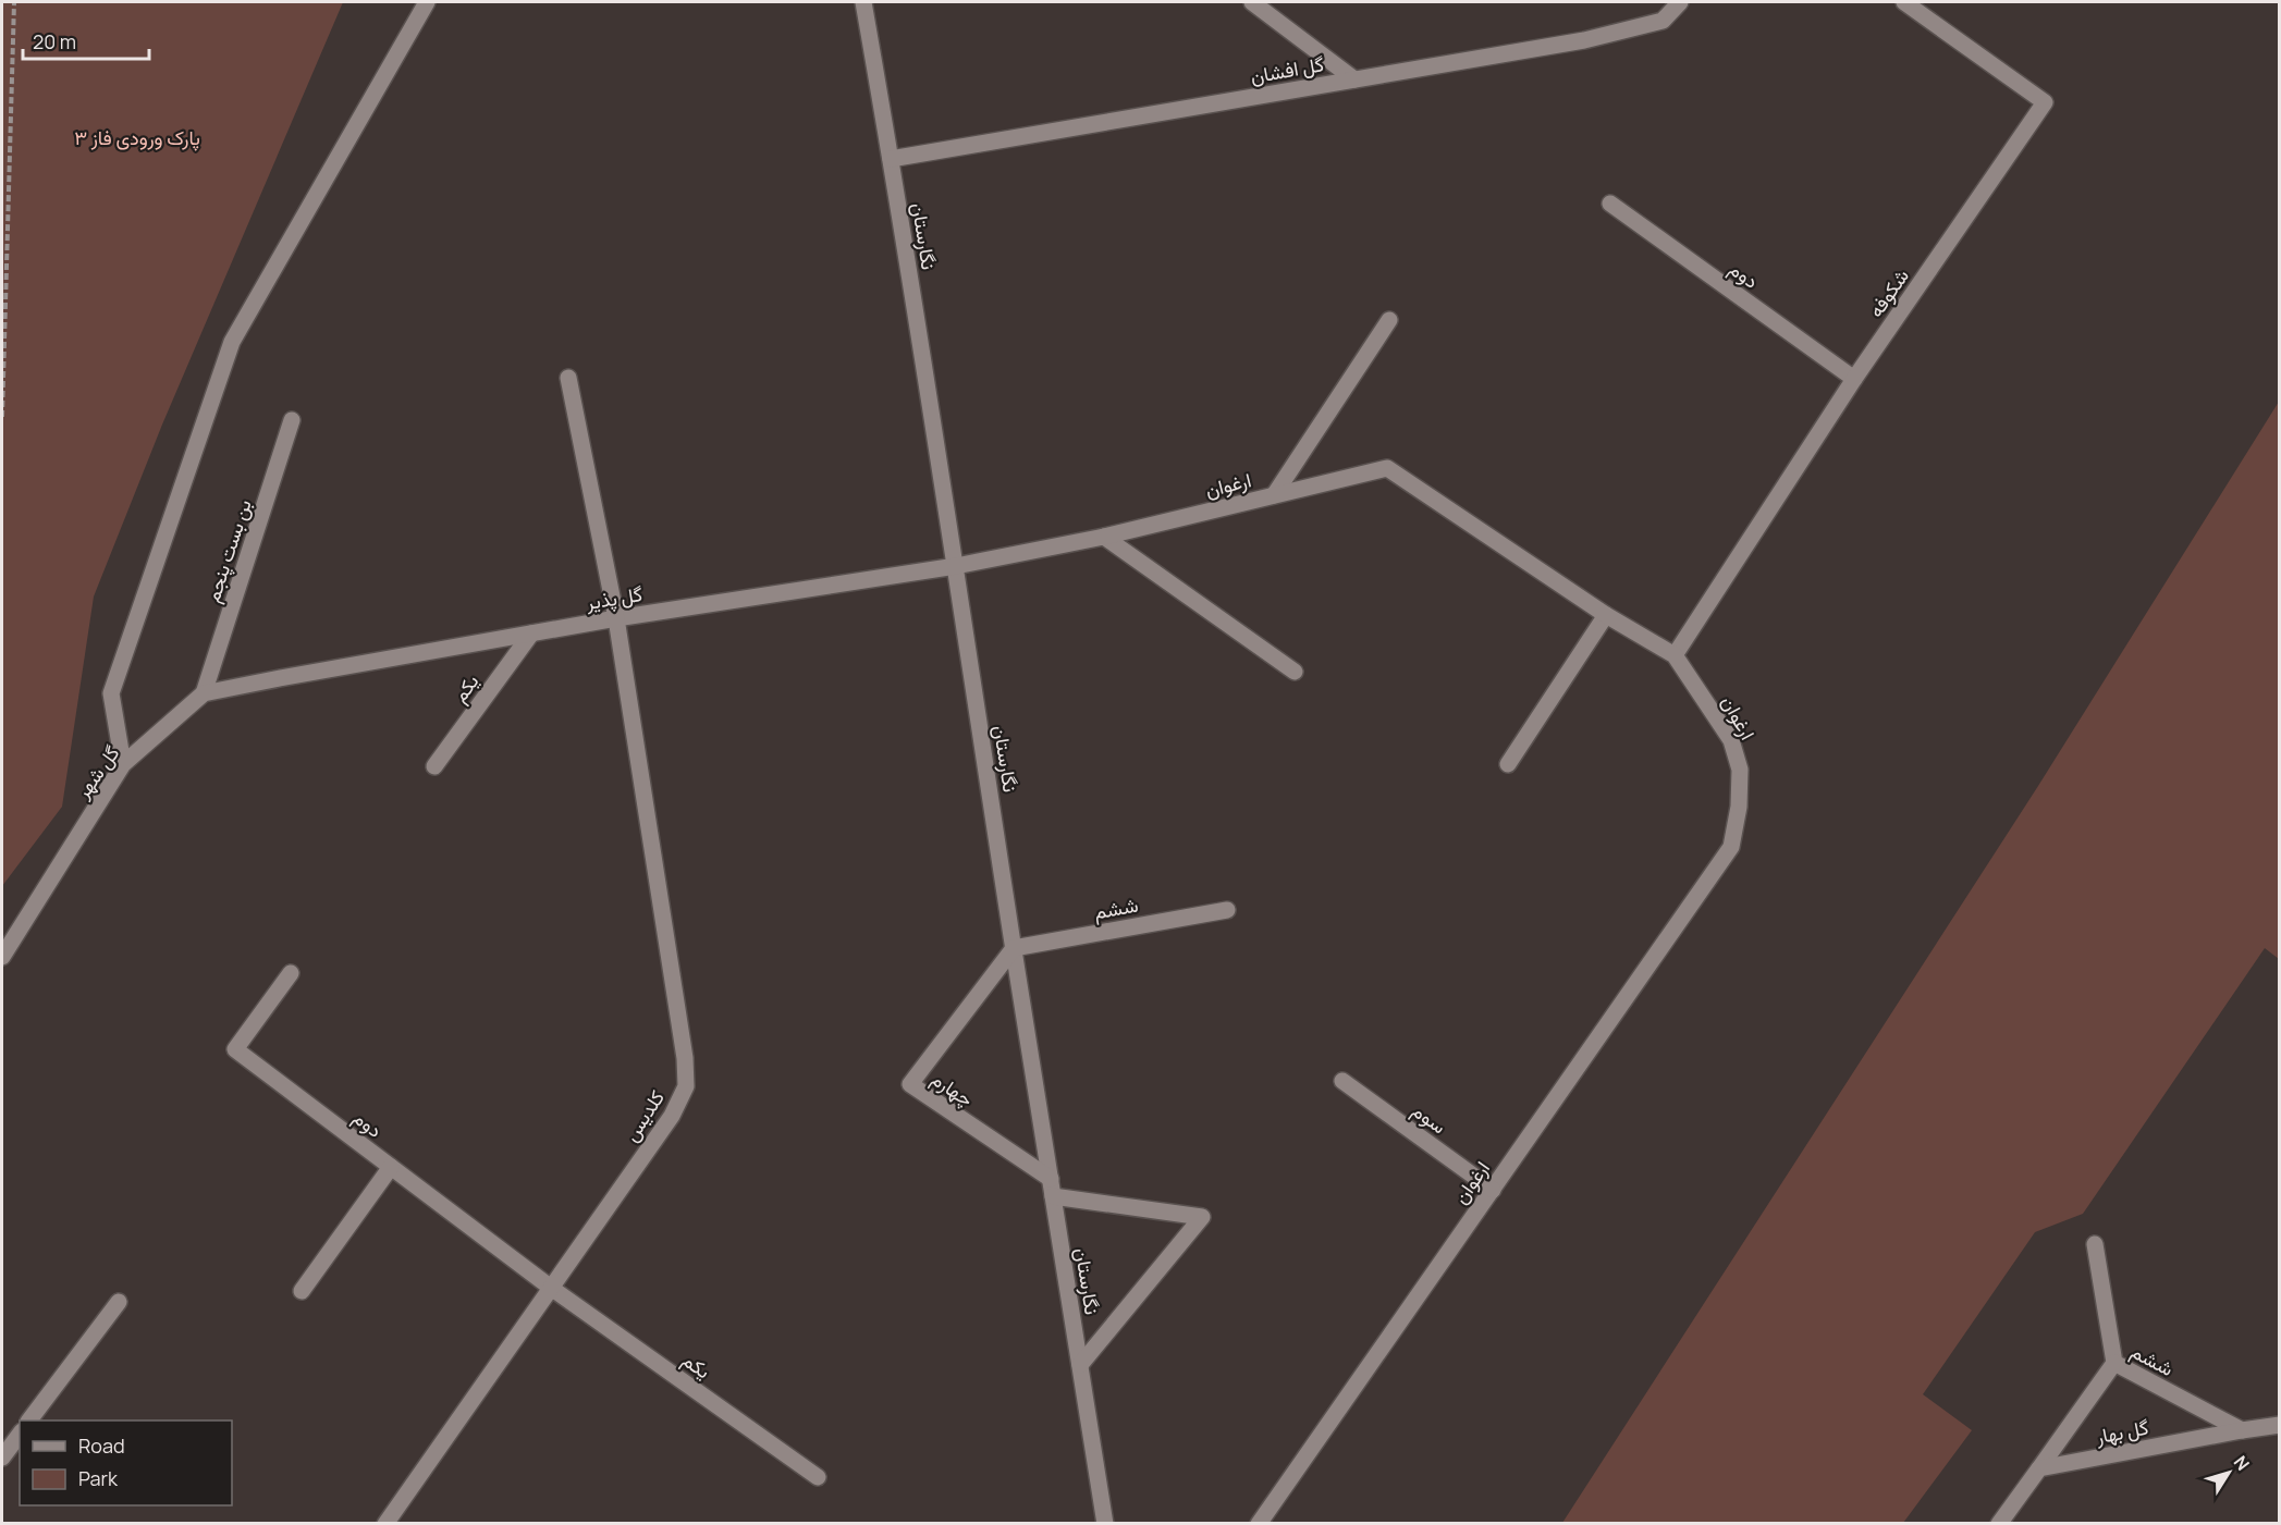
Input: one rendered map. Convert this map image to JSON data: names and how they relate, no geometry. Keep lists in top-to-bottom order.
{
  "streets": {
    "street": [
      "گل افشان",
      "نگارستان",
      "دوم",
      "شکوفه",
      "ارغوان",
      "بن بست پنجم",
      "گل پذیر",
      "یکم",
      "گل شهر",
      "ششم",
      "چهارم",
      "کلدیس",
      "سوم",
      "گل بهار"
    ]
  },
  "crossings": [
    ["گل افشان", "نگارستان"],
    ["نگارستان", "ارغوان"],
    ["نگارستان", "گل پذیر"],
    ["نگارستان", "ششم"],
    ["نگارستان", "چهارم"],
    ["دوم", "شکوفه"],
    ["دوم", "یکم"],
    ["دوم", "کلدیس"],
    ["شکوفه", "ارغوان"],
    ["ارغوان", "گل پذیر"],
    ["ارغوان", "سوم"],
    ["بن بست پنجم", "گل شهر"],
    ["گل پذیر", "یکم"],
    ["گل پذیر", "گل شهر"],
    ["گل پذیر", "کلدیس"],
    ["یکم", "کلدیس"],
    ["ششم", "چهارم"],
    ["ششم", "گل بهار"]
  ],
  "parks": ["پارک ورودی فاز ۳"],
  "legend": ["Road", "Park"],
  "scale_bar": "20 m",
  "north": "top right"
}
